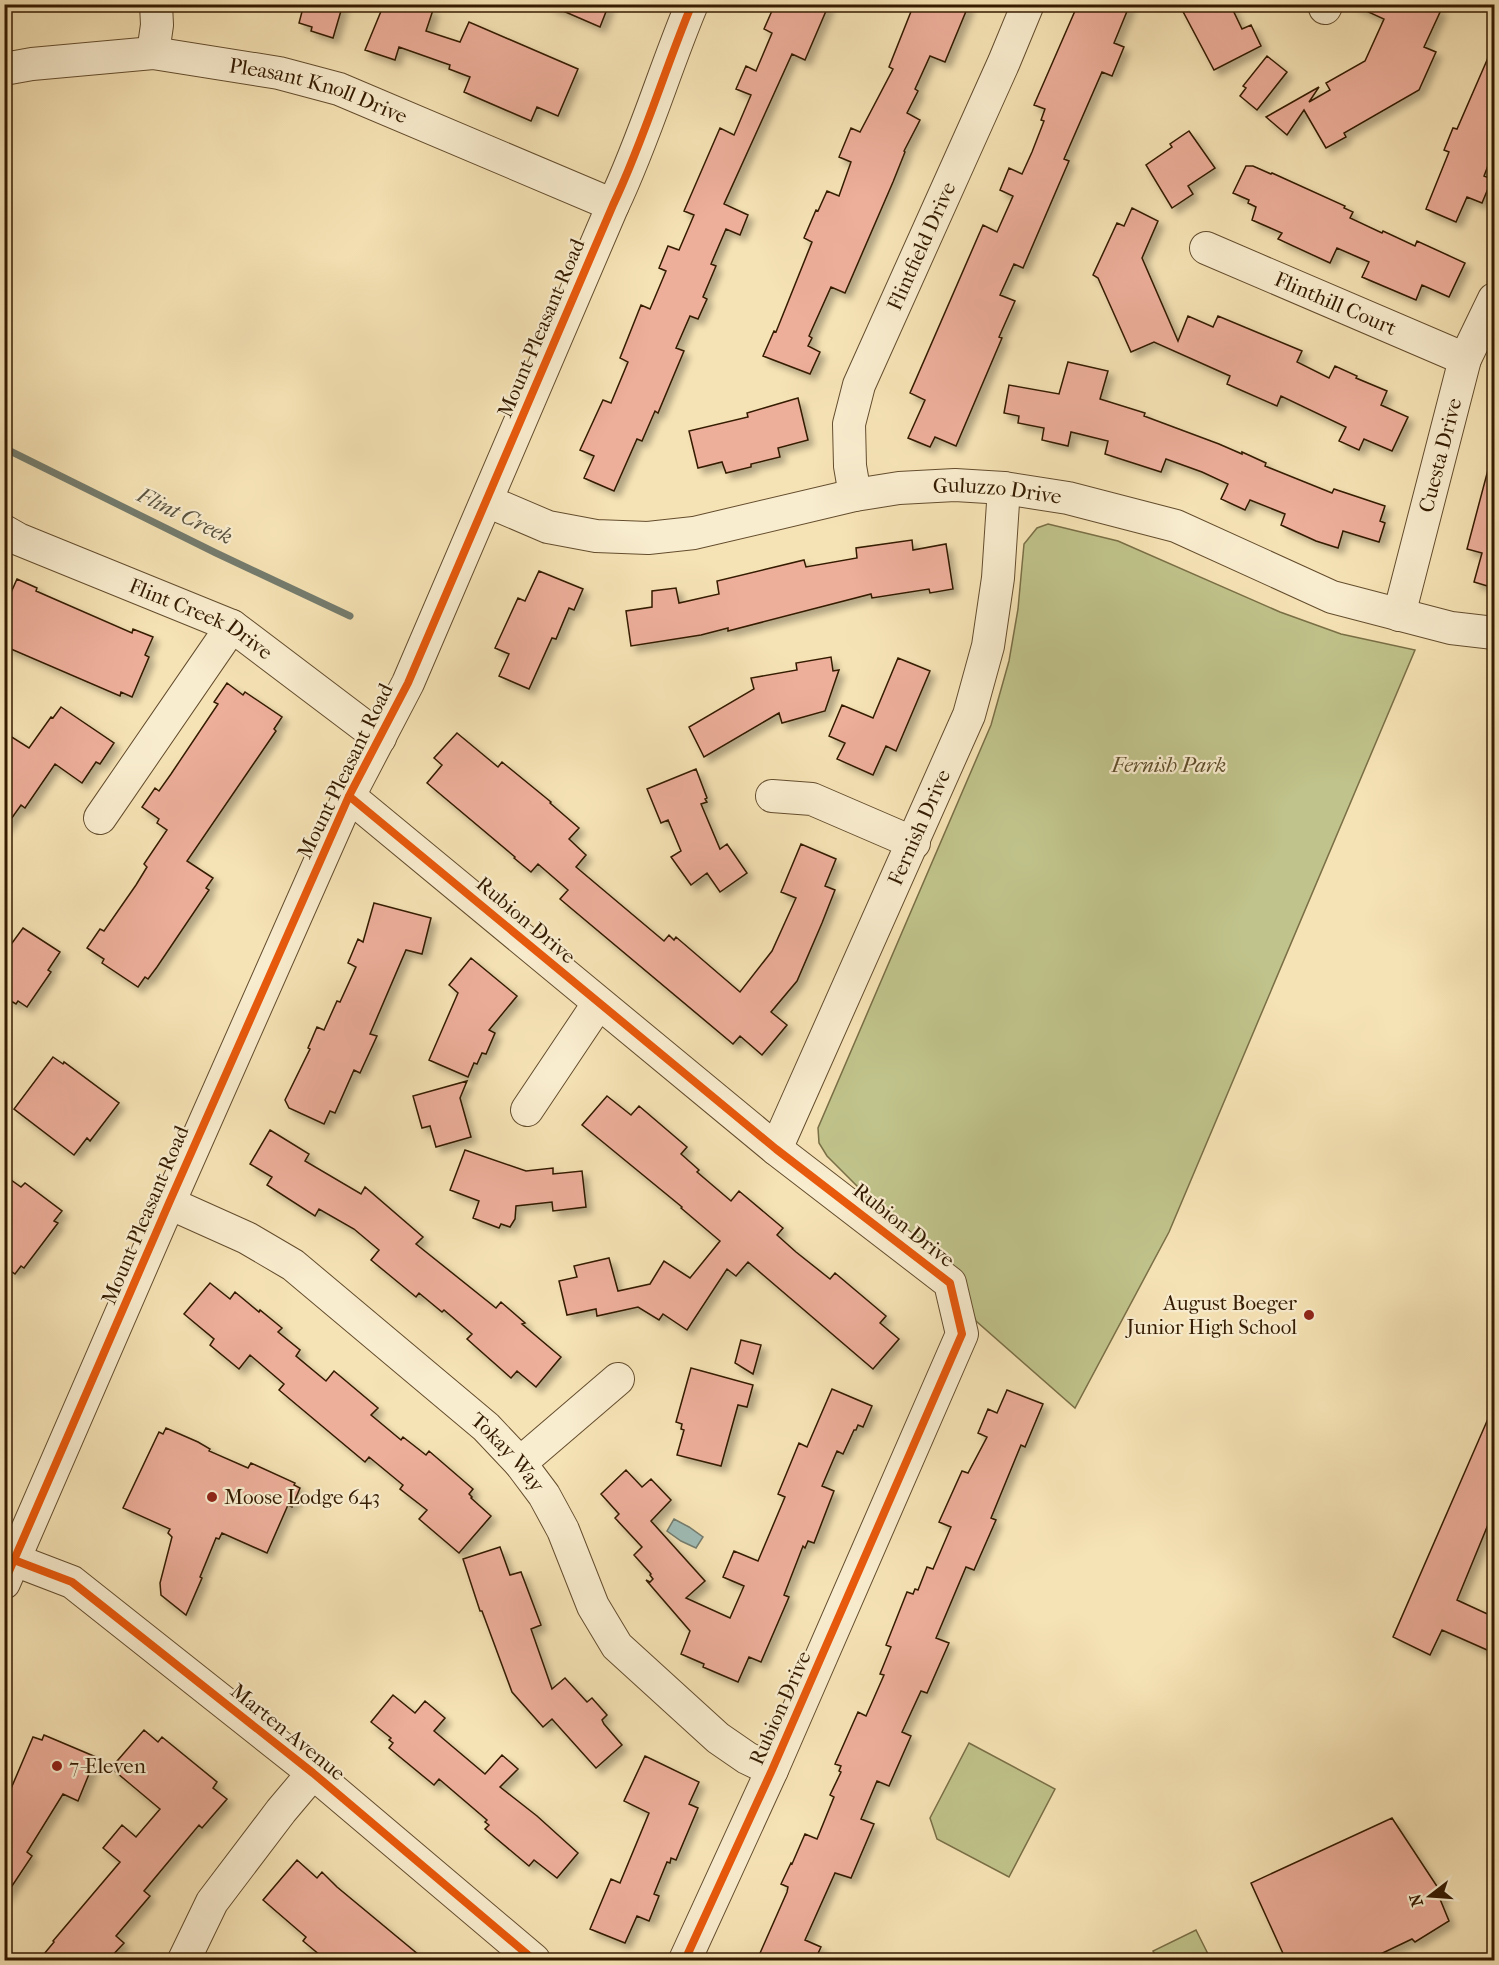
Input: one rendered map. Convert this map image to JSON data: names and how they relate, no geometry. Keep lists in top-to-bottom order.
{
  "streets": {
    "street": [
      "Pleasant Knoll Drive",
      "Flintfield Drive",
      "Flinthill Court",
      "Mount Pleasant Road",
      "Cuesta Drive",
      "Guluzzo Drive",
      "Flint Creek Drive",
      "Fernish Drive",
      "Rubion Drive",
      "Tokay Way",
      "Marten Avenue"
    ]
  },
  "crossings": [
    ["Pleasant Knoll Drive", "Mount Pleasant Road"],
    ["Flintfield Drive", "Guluzzo Drive"],
    ["Flinthill Court", "Cuesta Drive"],
    ["Mount Pleasant Road", "Guluzzo Drive"],
    ["Mount Pleasant Road", "Flint Creek Drive"],
    ["Mount Pleasant Road", "Rubion Drive"],
    ["Mount Pleasant Road", "Tokay Way"],
    ["Mount Pleasant Road", "Marten Avenue"],
    ["Cuesta Drive", "Guluzzo Drive"],
    ["Guluzzo Drive", "Fernish Drive"],
    ["Fernish Drive", "Rubion Drive"],
    ["Rubion Drive", "Tokay Way"]
  ],
  "water": ["Flint Creek"],
  "parks": ["Fernish Park"],
  "places": ["August Boeger Junior High School", "Moose Lodge 643", "7-Eleven"],
  "north": "left"
}
